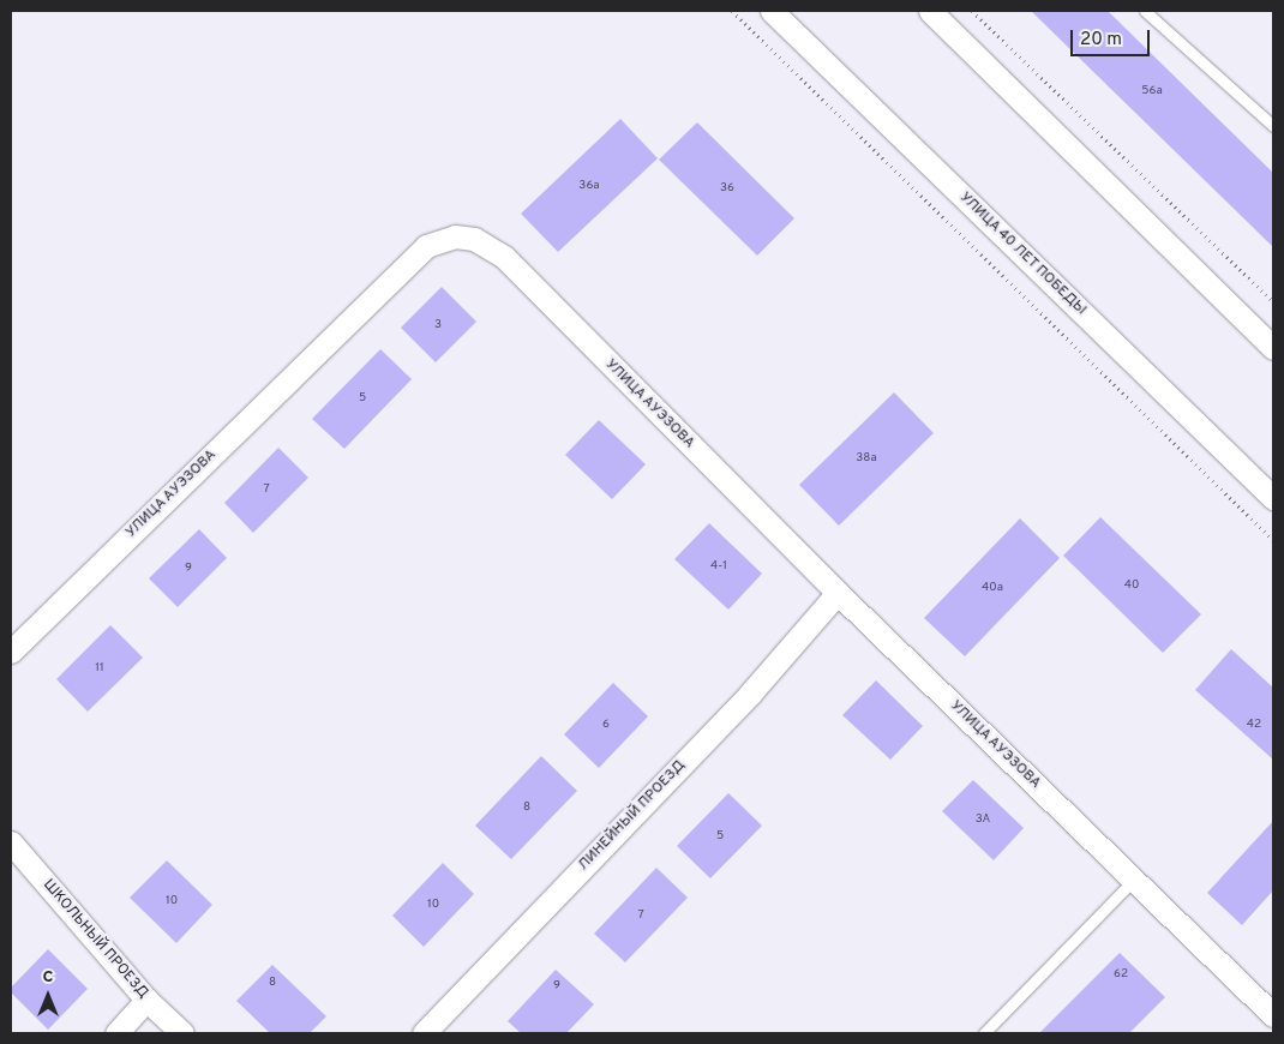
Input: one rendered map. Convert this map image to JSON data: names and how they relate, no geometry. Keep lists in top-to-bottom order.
{
  "streets": {
    "street": [
      "УЛИЦА 40 ЛЕТ ПОБЕДЫ",
      "УЛИЦА АУЭЗОВА",
      "ЛИНЕЙНЫЙ ПРОЕЗД",
      "ШКОЛЬНЫЙ ПРОЕЗД"
    ]
  },
  "crossings": [
    ["УЛИЦА АУЭЗОВА", "ЛИНЕЙНЫЙ ПРОЕЗД"]
  ],
  "house_numbers": [
    "56а",
    "36а",
    "36",
    "3",
    "5",
    "38а",
    "7",
    "4-1",
    "9",
    "40",
    "40а",
    "11",
    "6",
    "42",
    "8",
    "3А",
    "5",
    "10",
    "10",
    "7",
    "62",
    "8",
    "9"
  ],
  "scale_bar": "20 m",
  "north": "top"
}
